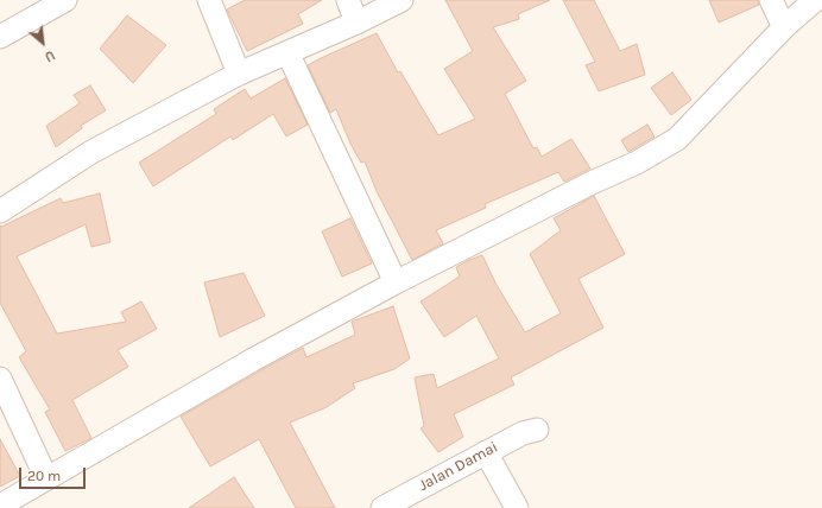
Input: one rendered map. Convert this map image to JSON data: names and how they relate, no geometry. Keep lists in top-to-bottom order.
{
  "streets": {
    "street": ["Jalan Damai"]
  },
  "scale_bar": "20 m",
  "north": "bottom right"
}
